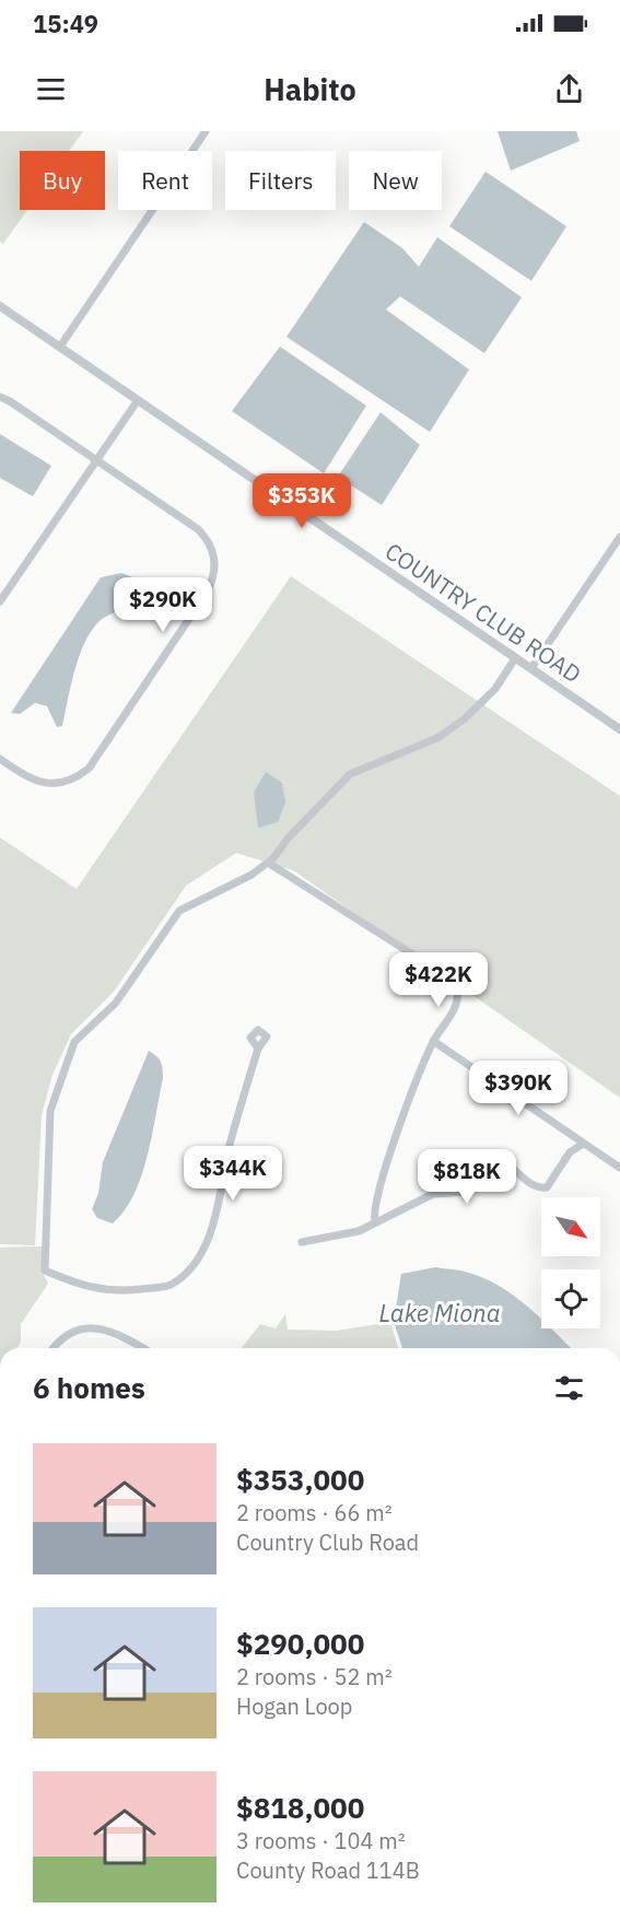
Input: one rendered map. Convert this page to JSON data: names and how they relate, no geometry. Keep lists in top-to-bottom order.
{
  "streets": {
    "street": ["COUNTRY CLUB ROAD"]
  },
  "water": ["Lake Miona"],
  "north": "bottom right",
  "page": {
    "status": "15:49",
    "header": "Habito",
    "chip": [
      "Buy",
      "Rent",
      "Filters",
      "New"
    ],
    "price": [
      "$353K",
      "$290K",
      "$422K",
      "$390K",
      "$344K",
      "$818K"
    ],
    "heading": "6 homes",
    "list": [
      {
        "name": "$353,000",
        "note": "2 rooms · 66 m² · Country Club Road"
      },
      {
        "name": "$290,000",
        "note": "2 rooms · 52 m² · Hogan Loop"
      },
      {
        "name": "$818,000",
        "note": "3 rooms · 104 m² · County Road 114B"
      }
    ]
  }
}
